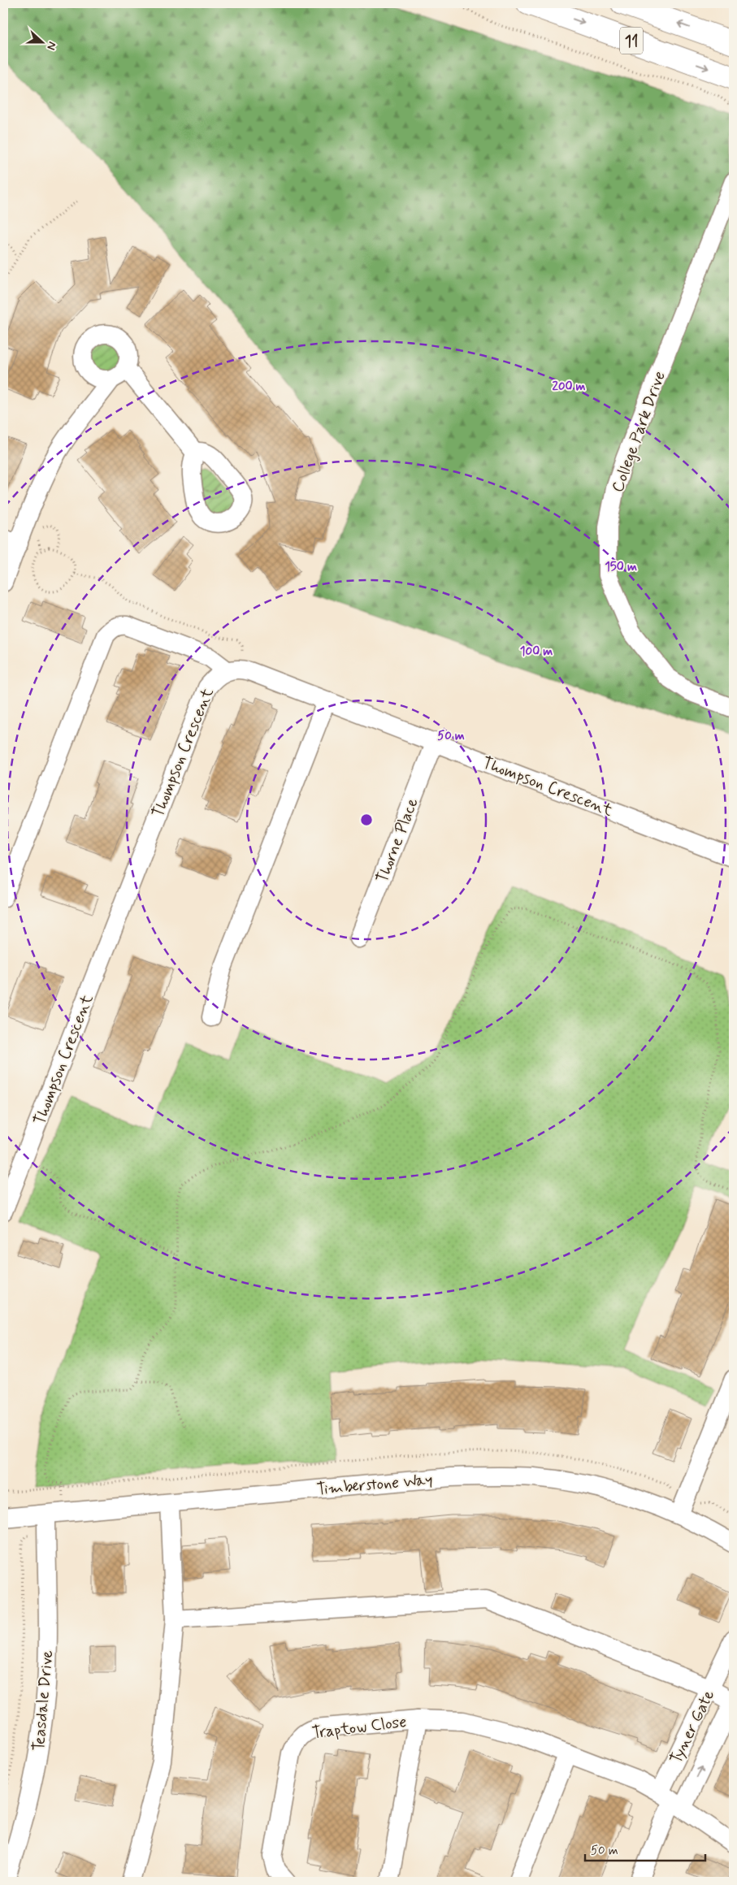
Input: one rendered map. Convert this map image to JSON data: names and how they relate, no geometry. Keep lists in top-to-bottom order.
{
  "streets": {
    "main road": ["11"],
    "street": [
      "College Park Drive",
      "Thompson Crescent",
      "Thorne Place",
      "Timberstone Way",
      "Teasdale Drive",
      "Traptow Close",
      "Tyner Gate"
    ]
  },
  "crossings": [
    ["Thompson Crescent", "Thorne Place"],
    ["Timberstone Way", "Teasdale Drive"],
    ["Traptow Close", "Tyner Gate"]
  ],
  "scale_bar": "50 m",
  "north": "right",
  "rings": [
    "200 m",
    "150 m",
    "100 m",
    "50 m"
  ]
}
